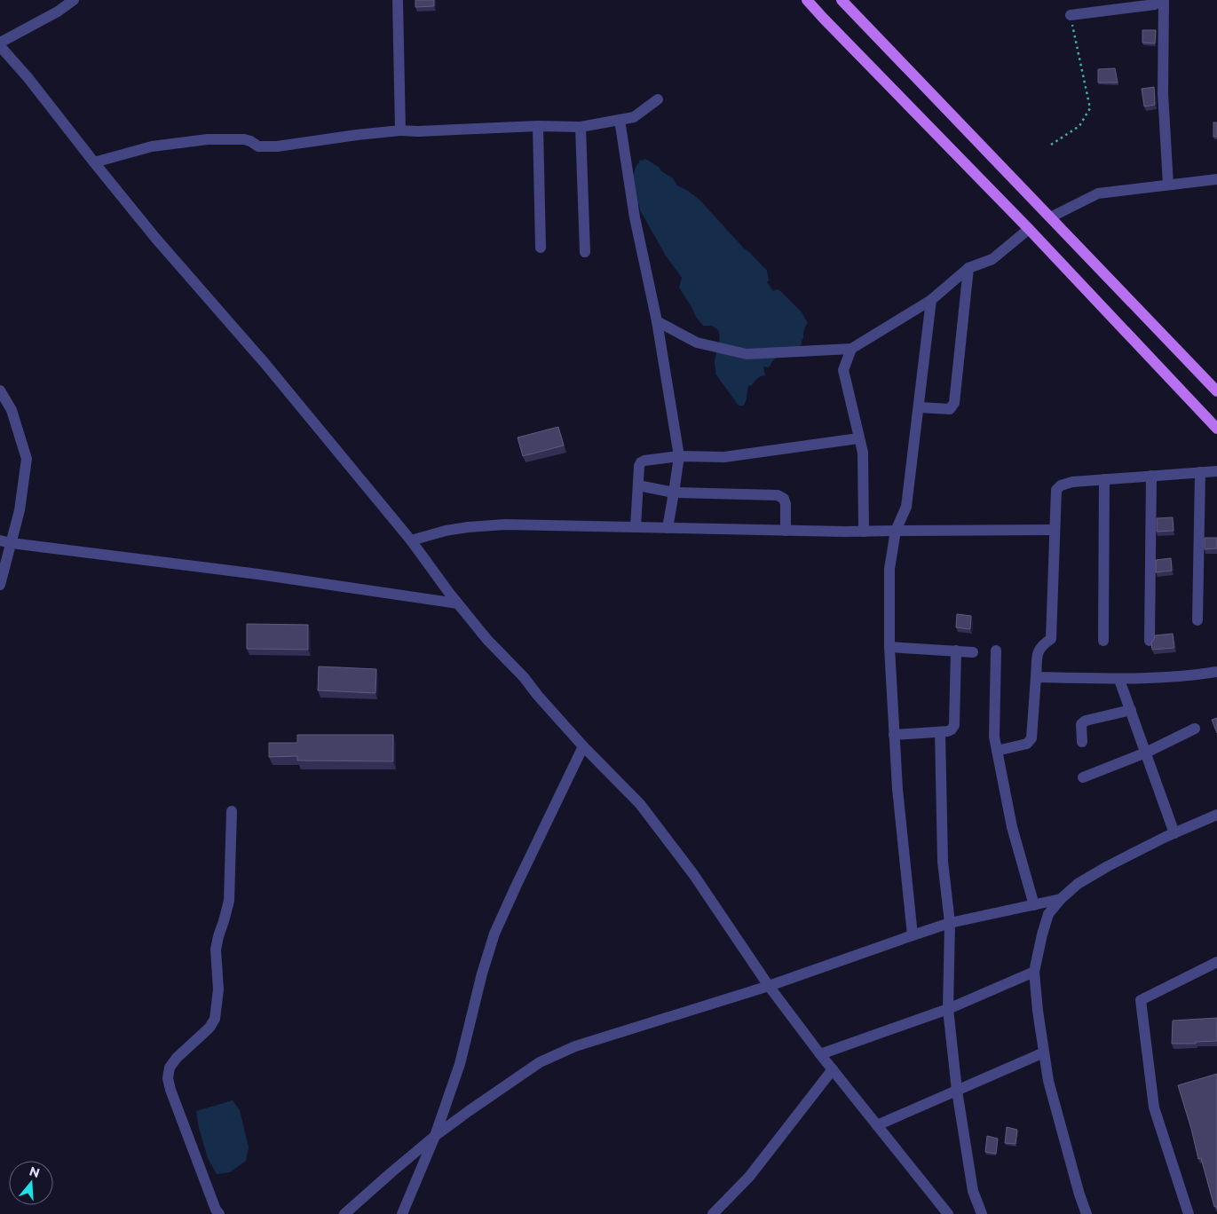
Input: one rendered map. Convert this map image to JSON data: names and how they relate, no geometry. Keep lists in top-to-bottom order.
{
  "north": "top"
}
